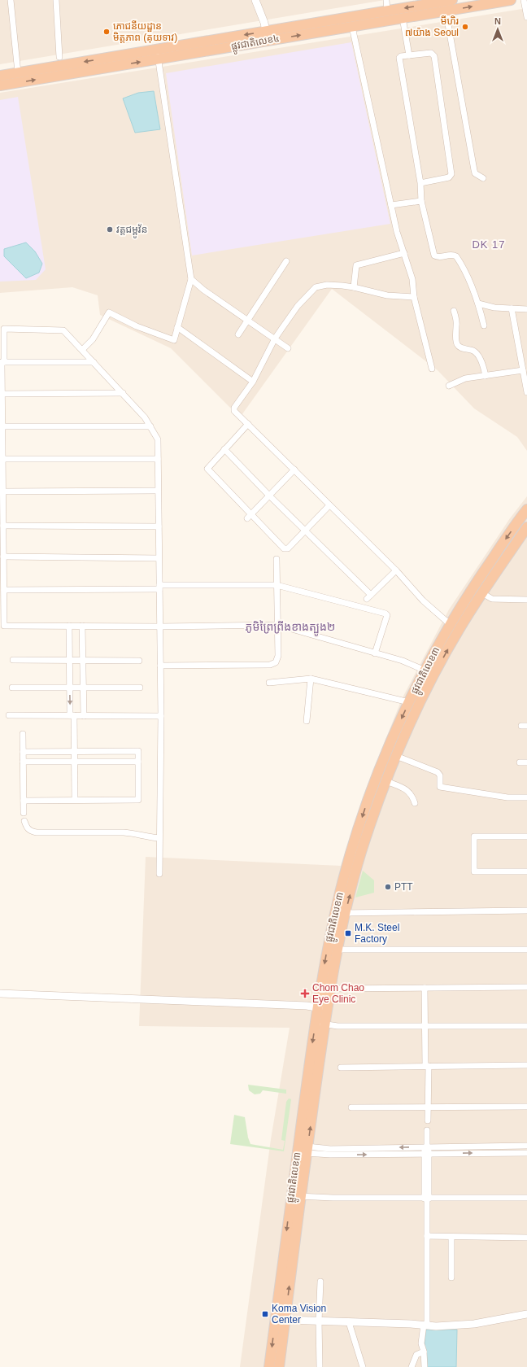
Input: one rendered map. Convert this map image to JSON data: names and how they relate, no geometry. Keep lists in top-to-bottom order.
{
  "streets": {
    "highway": ["ផ្លូវជាតិលេខ៤", "ផ្លូវជាតិលេខ៣"]
  },
  "districts": ["DK 17", "ភូមិព្រៃព្រីងខាងត្បូង២"],
  "places": {
    "other": [
      "មីហិរ ៧យ៉ាង Seoul",
      "ភោជនីយដ្ឋាន មិត្តភាព (គុយទាវ)",
      "វត្តជម្ពូវ័ន",
      "PTT"
    ],
    "transit": ["M.K. Steel Factory", "Koma Vision Center"],
    "health": ["Chom Chao Eye Clinic"]
  },
  "north": "top"
}
